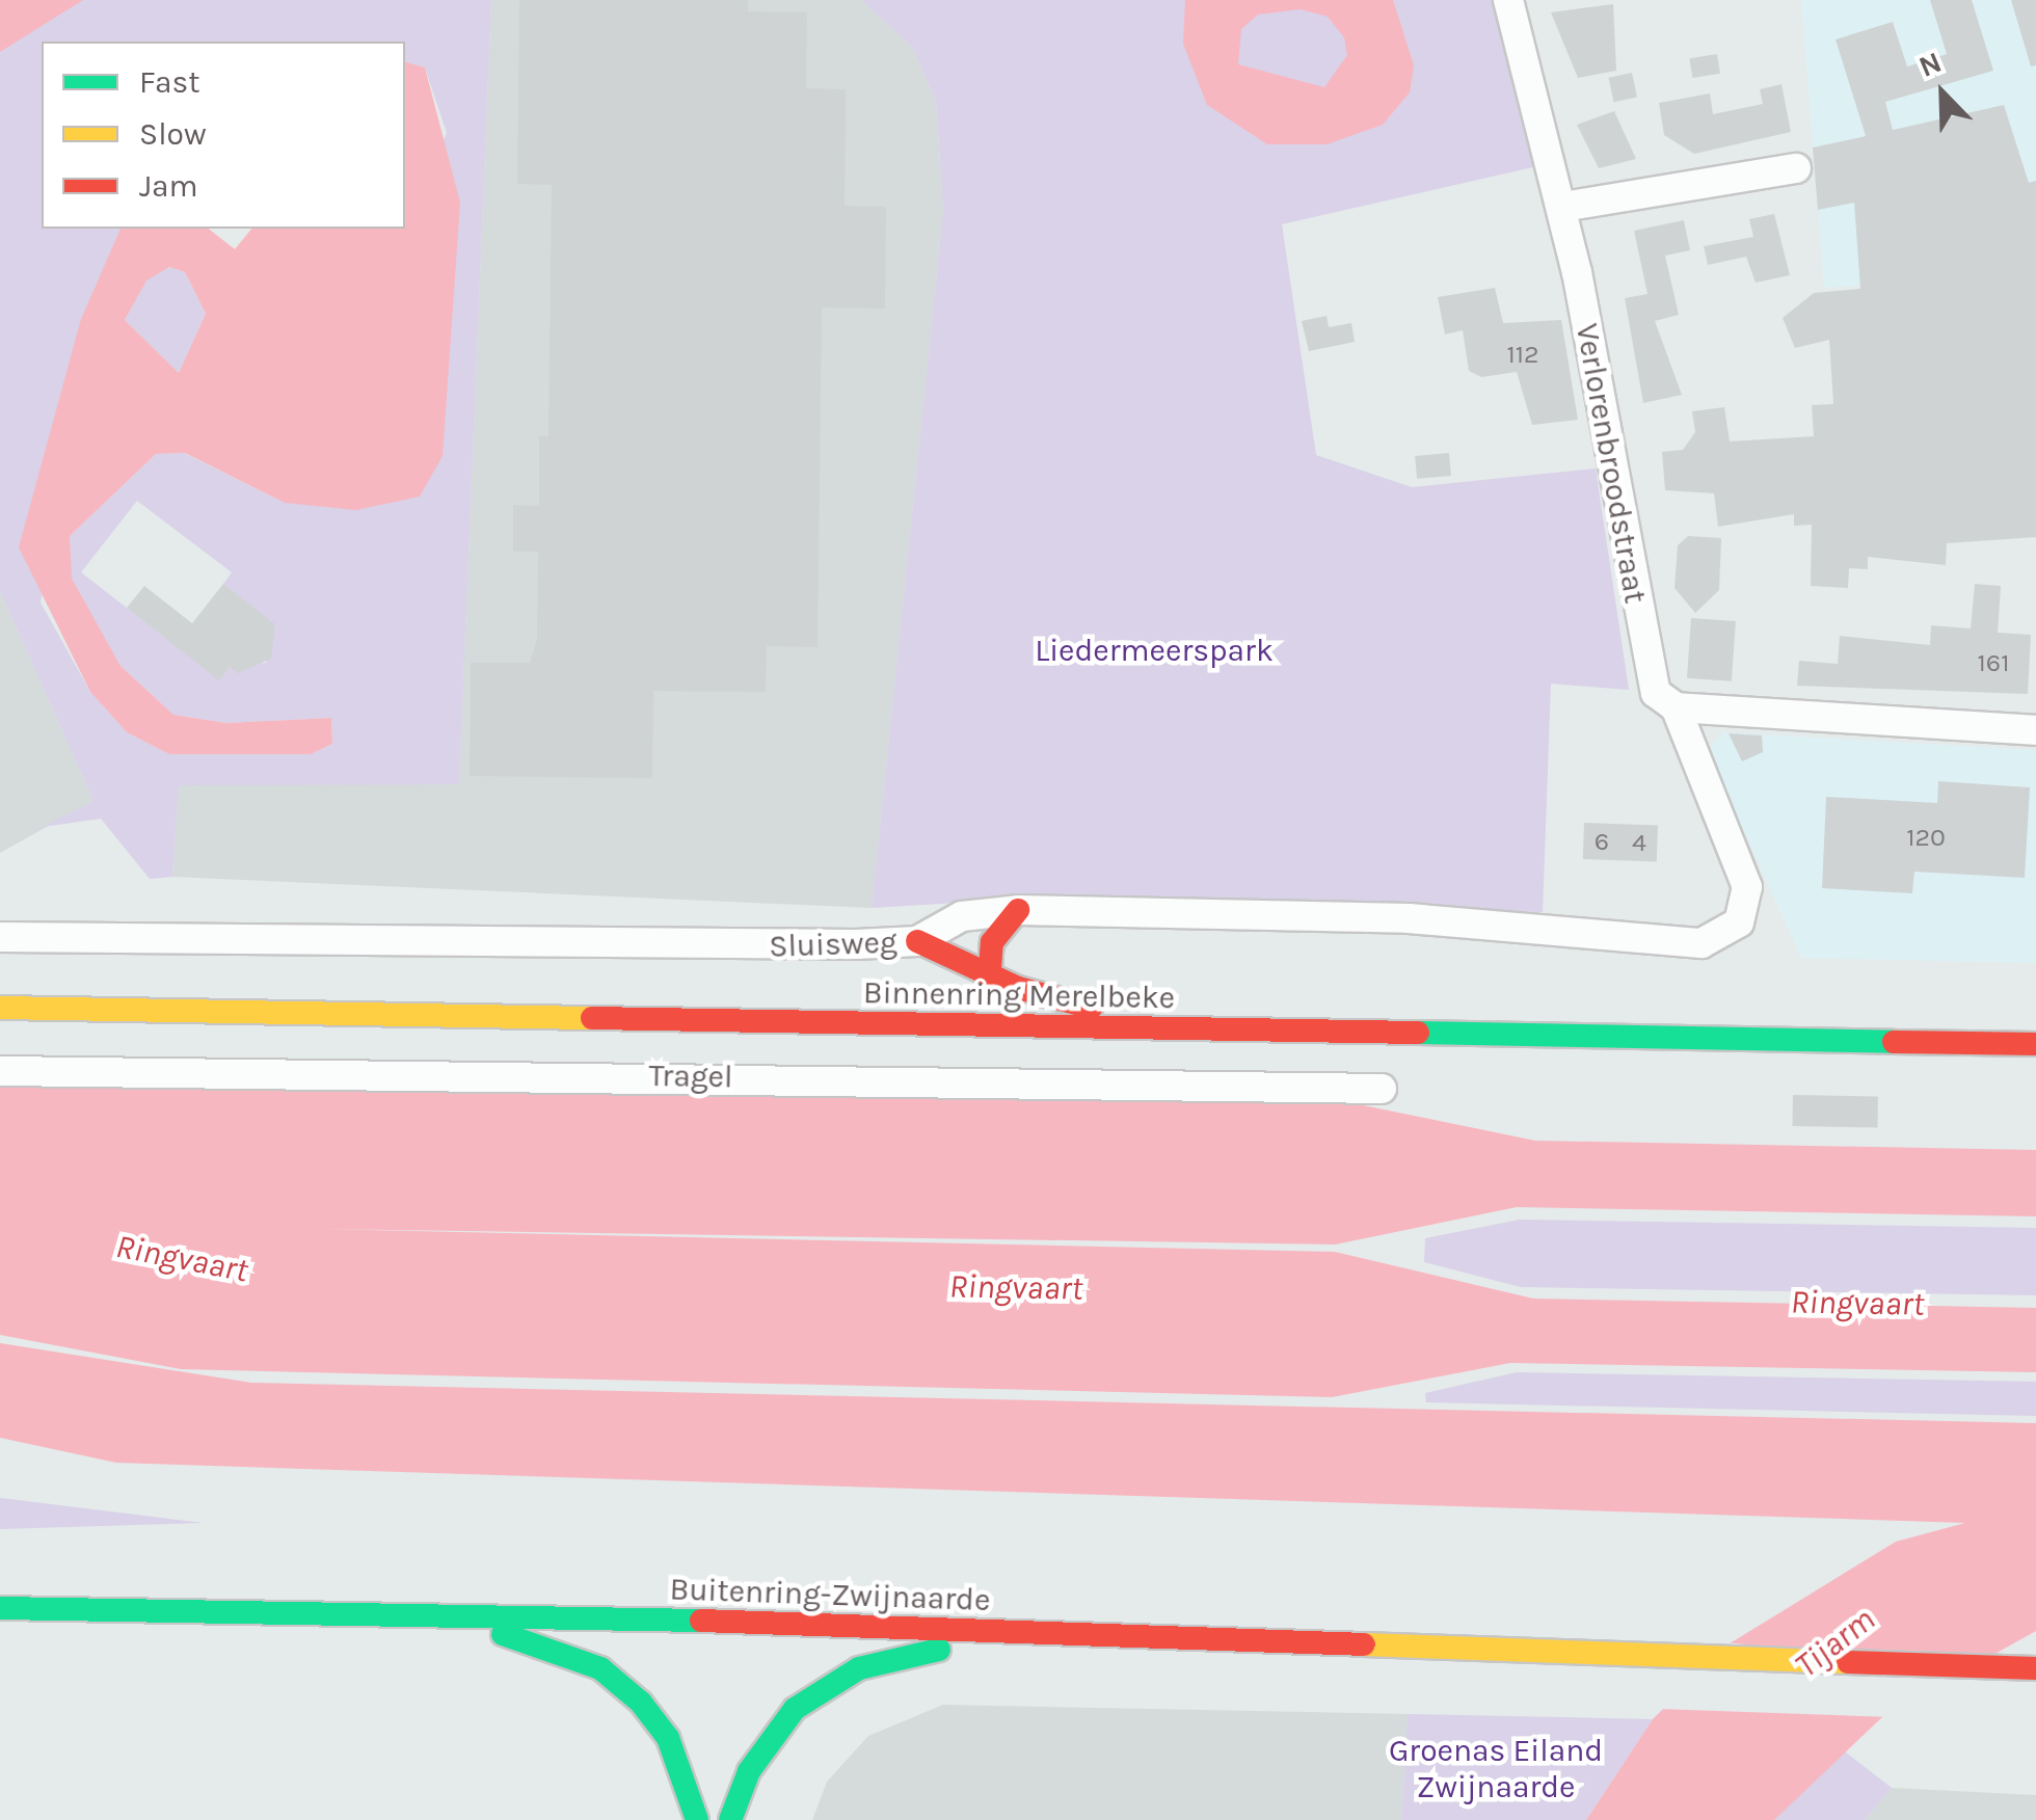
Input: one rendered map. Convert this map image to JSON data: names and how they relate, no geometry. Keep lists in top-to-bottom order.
{
  "streets": {
    "highway": ["Binnenring Merelbeke", "Buitenring-Zwijnaarde"],
    "street": ["Verlorenbroodstraat", "Sluisweg", "Tragel"]
  },
  "crossings": [
    ["Verlorenbroodstraat", "Sluisweg"]
  ],
  "water": ["Ringvaart", "Tijarm"],
  "parks": ["Liedermeerspark", "Groenas Eiland Zwijnaarde"],
  "house_numbers": [
    "112",
    "161",
    "120",
    "6",
    "4"
  ],
  "legend": ["Fast", "Slow", "Jam"],
  "north": "top left"
}
